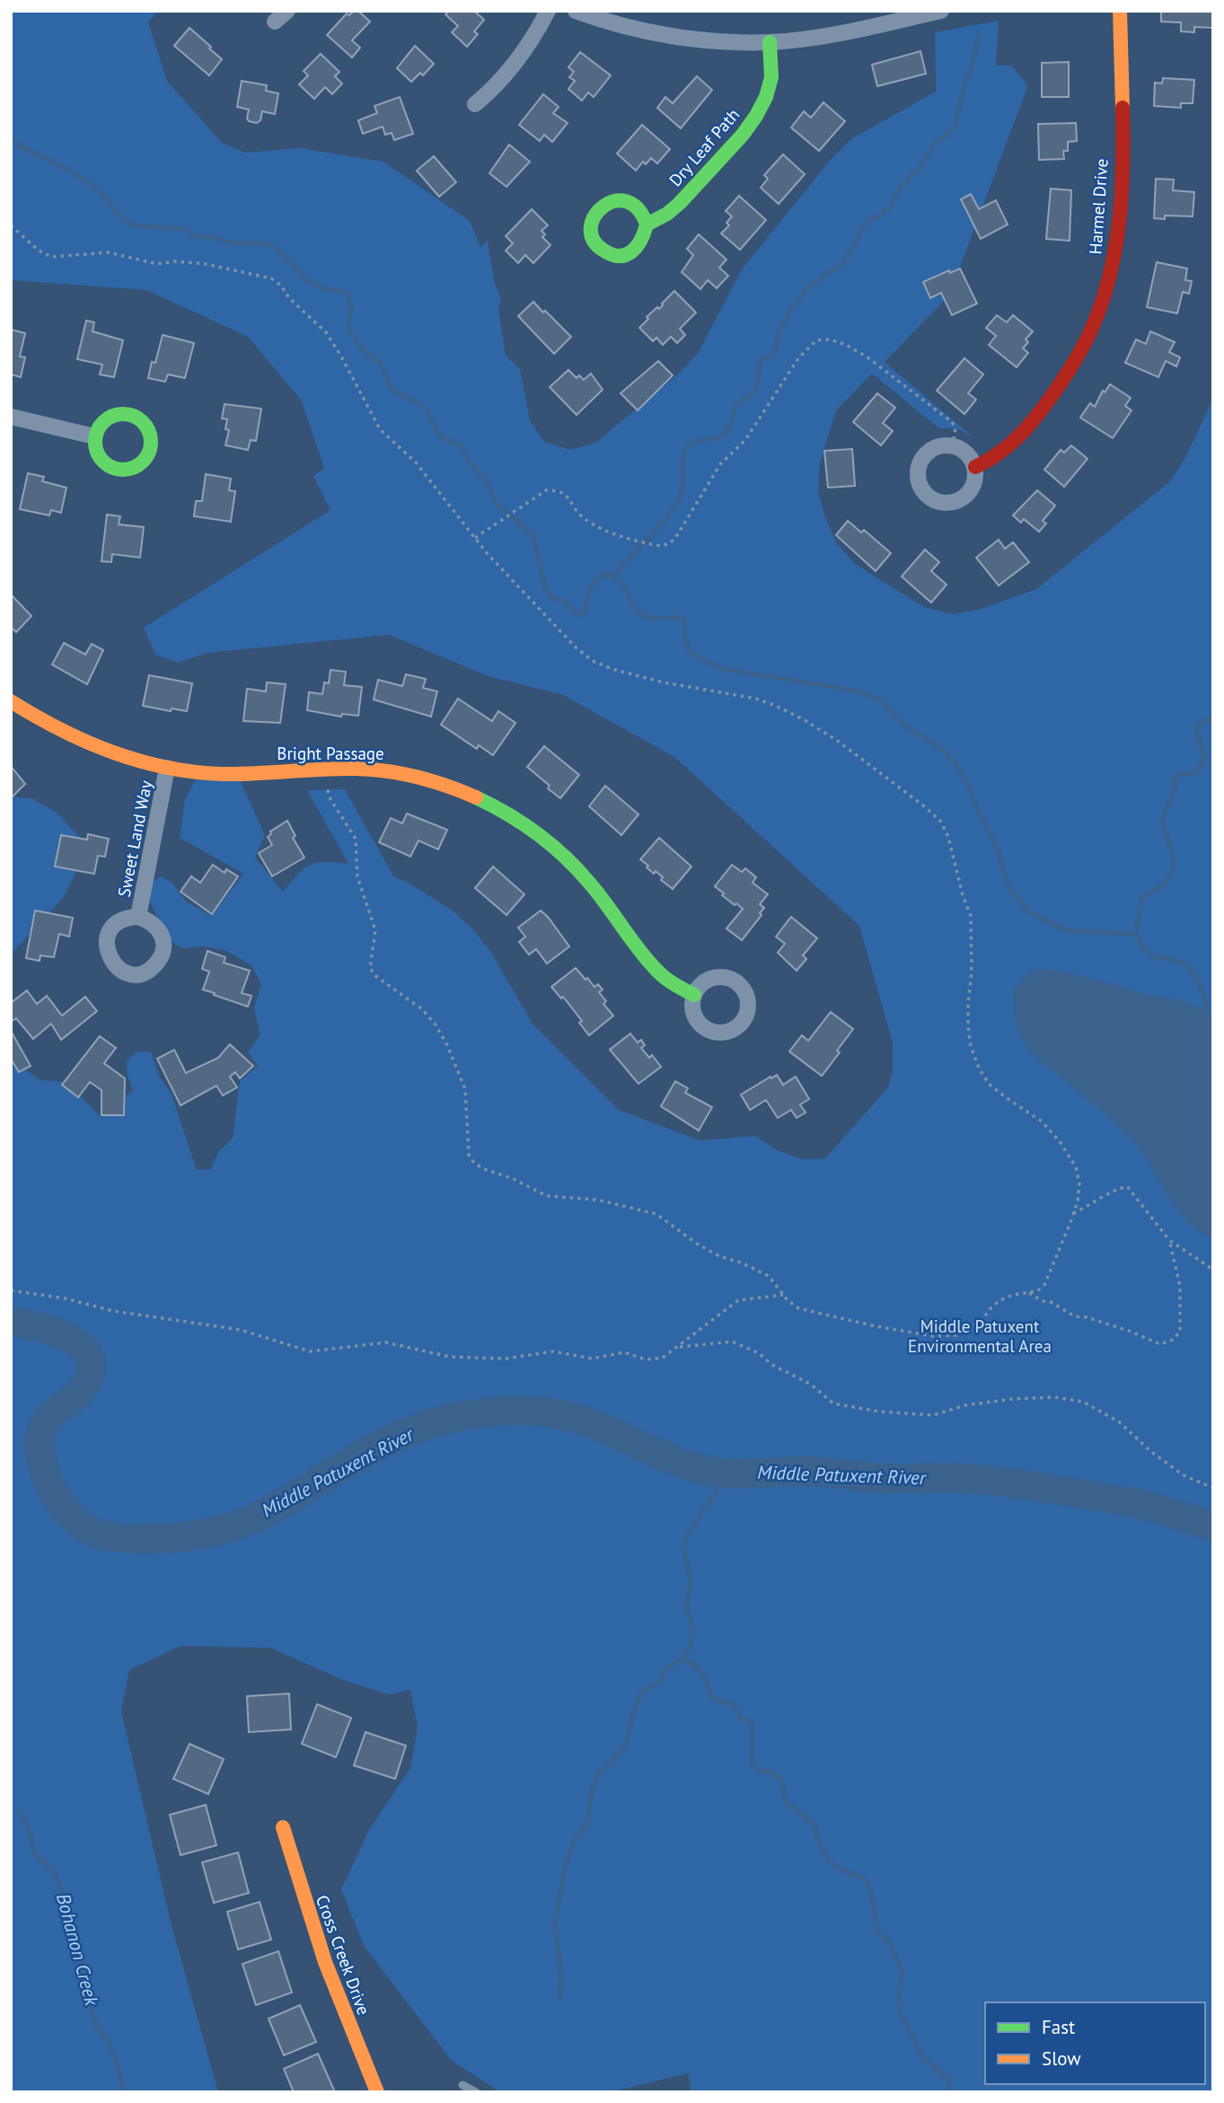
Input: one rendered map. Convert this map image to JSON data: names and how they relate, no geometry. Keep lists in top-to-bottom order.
{
  "streets": {
    "street": [
      "Dry Leaf Path",
      "Harmel Drive",
      "Bright Passage",
      "Sweet Land Way",
      "Cross Creek Drive"
    ]
  },
  "crossings": [
    ["Bright Passage", "Sweet Land Way"]
  ],
  "water": ["Middle Patuxent River", "Bohanon Creek"],
  "parks": ["Middle Patuxent Environmental Area"],
  "legend": ["Fast", "Slow"]
}
